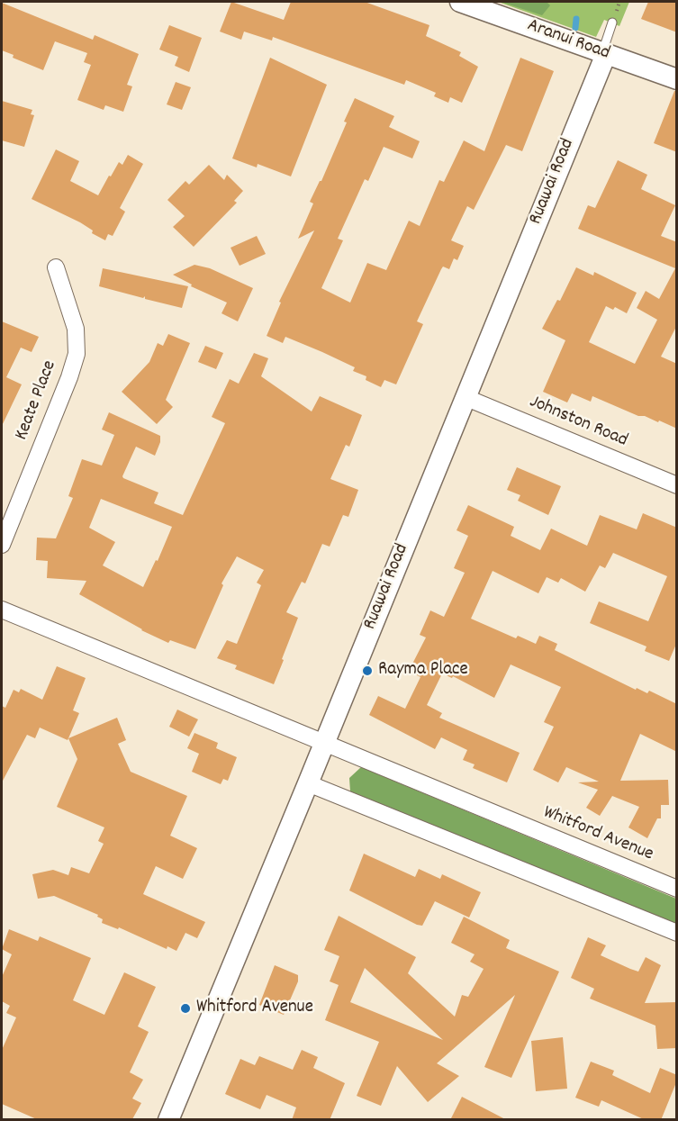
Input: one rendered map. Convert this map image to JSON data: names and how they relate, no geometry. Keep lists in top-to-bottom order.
{
  "streets": {
    "street": [
      "Aranui Road",
      "Ruawai Road",
      "Keate Place",
      "Johnston Road",
      "Whitford Avenue"
    ]
  },
  "crossings": [
    ["Aranui Road", "Ruawai Road"],
    ["Ruawai Road", "Johnston Road"],
    ["Ruawai Road", "Whitford Avenue"]
  ],
  "places": ["Rayma Place", "Whitford Avenue"]
}
